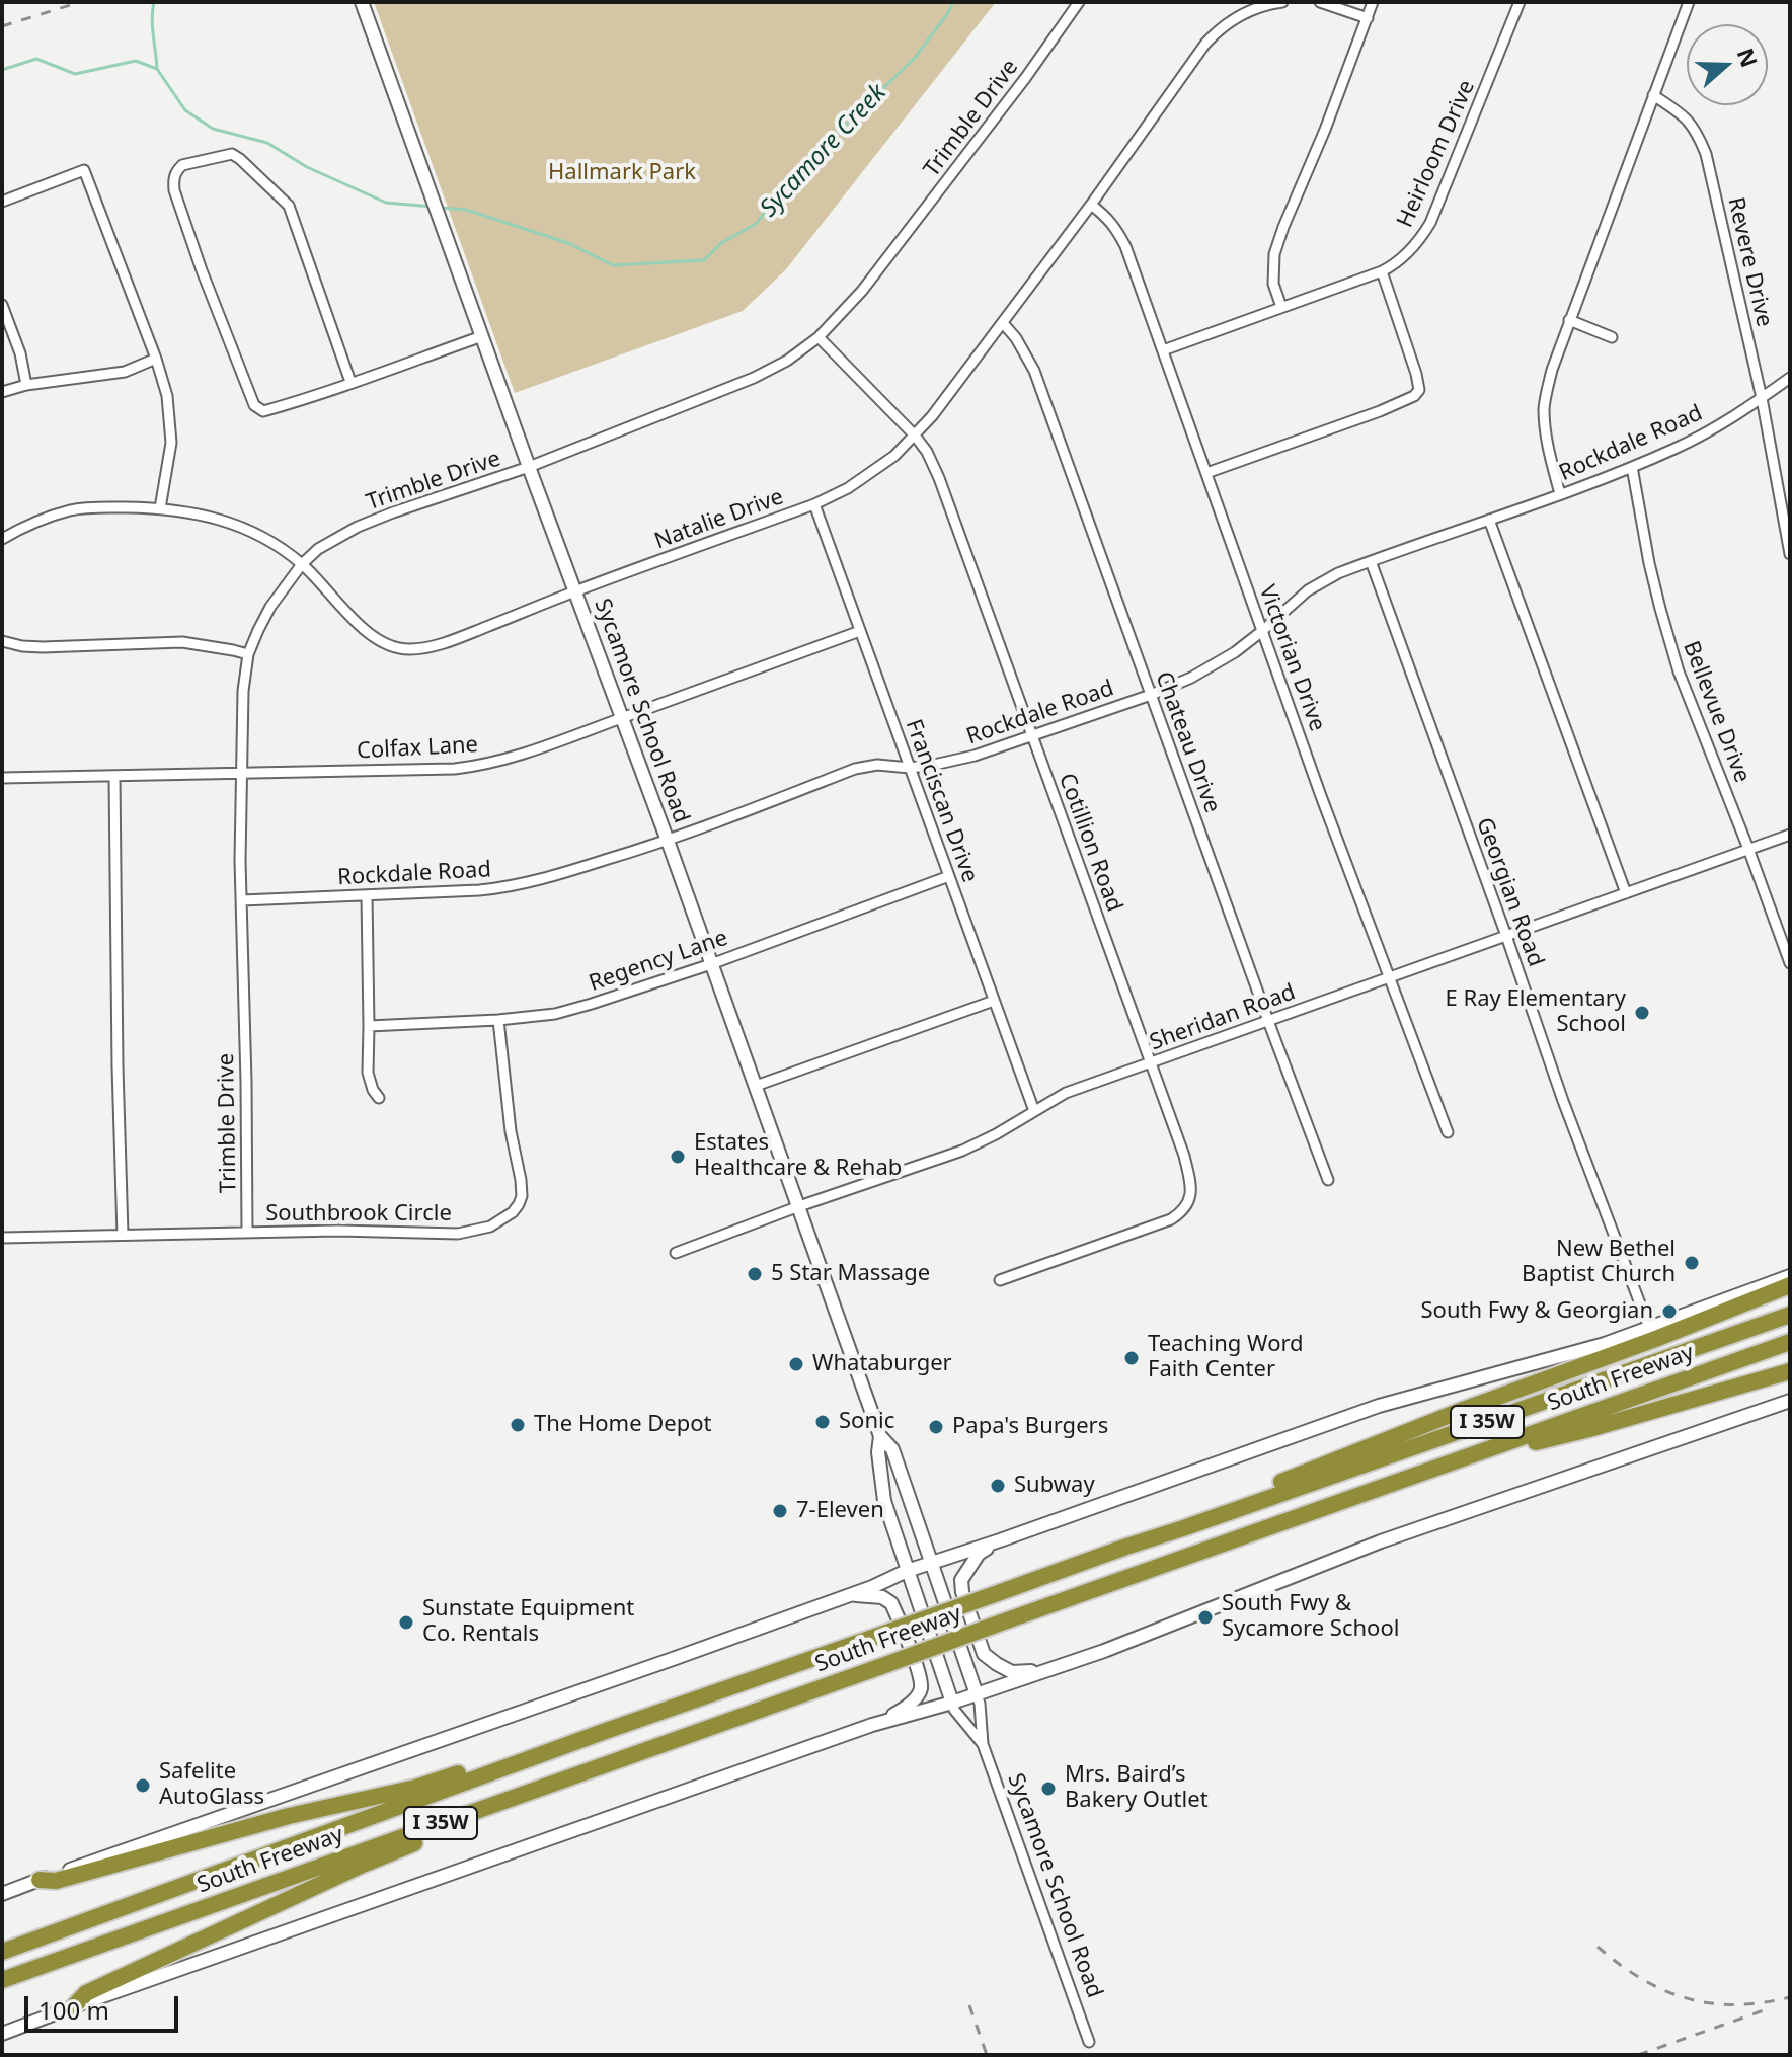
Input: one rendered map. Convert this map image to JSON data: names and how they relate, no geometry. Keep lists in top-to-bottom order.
{
  "streets": {
    "highway": ["South Freeway", "I 35W"],
    "main road": ["Sycamore School Road"],
    "street": [
      "Trimble Drive",
      "Heirloom Drive",
      "Revere Drive",
      "Rockdale Road",
      "Natalie Drive",
      "Victorian Drive",
      "Bellevue Drive",
      "Chateau Drive",
      "Colfax Lane",
      "Franciscan Drive",
      "Cotillion Road",
      "Georgian Road",
      "Regency Lane",
      "Sheridan Road",
      "Southbrook Circle"
    ]
  },
  "crossings": [
    ["Trimble Drive", "Rockdale Road"],
    ["Trimble Drive", "Natalie Drive"],
    ["Trimble Drive", "Sycamore School Road"],
    ["Trimble Drive", "Colfax Lane"],
    ["Trimble Drive", "Cotillion Road"],
    ["Trimble Drive", "Southbrook Circle"],
    ["Heirloom Drive", "Victorian Drive"],
    ["Revere Drive", "Rockdale Road"],
    ["Rockdale Road", "Victorian Drive"],
    ["Rockdale Road", "Sycamore School Road"],
    ["Rockdale Road", "Bellevue Drive"],
    ["Rockdale Road", "Chateau Drive"],
    ["Rockdale Road", "Franciscan Drive"],
    ["Rockdale Road", "Cotillion Road"],
    ["Rockdale Road", "Georgian Road"],
    ["Natalie Drive", "Victorian Drive"],
    ["Natalie Drive", "Sycamore School Road"],
    ["Natalie Drive", "Chateau Drive"],
    ["Natalie Drive", "Franciscan Drive"],
    ["Natalie Drive", "Cotillion Road"],
    ["Victorian Drive", "Sheridan Road"],
    ["Sycamore School Road", "Colfax Lane"],
    ["Sycamore School Road", "Regency Lane"],
    ["Sycamore School Road", "Sheridan Road"],
    ["Sycamore School Road", "South Freeway"],
    ["Bellevue Drive", "Sheridan Road"],
    ["Chateau Drive", "Sheridan Road"],
    ["Colfax Lane", "Franciscan Drive"],
    ["Franciscan Drive", "Regency Lane"],
    ["Franciscan Drive", "Sheridan Road"],
    ["Cotillion Road", "Sheridan Road"],
    ["Georgian Road", "Sheridan Road"],
    ["Georgian Road", "South Freeway"],
    ["Regency Lane", "Southbrook Circle"]
  ],
  "water": ["Sycamore Creek"],
  "parks": ["Hallmark Park"],
  "places": [
    "E Ray Elementary School",
    "Estates Healthcare & Rehab",
    "New Bethel Baptist Church",
    "5 Star Massage",
    "South Fwy & Georgian",
    "Teaching Word Faith Center",
    "Whataburger",
    "Sonic",
    "The Home Depot",
    "Papa's Burgers",
    "Subway",
    "7-Eleven",
    "South Fwy & Sycamore School",
    "Sunstate Equipment Co. Rentals",
    "Safelite AutoGlass",
    "Mrs. Baird’s Bakery Outlet"
  ],
  "scale_bar": "100 m",
  "north": "right"
}
